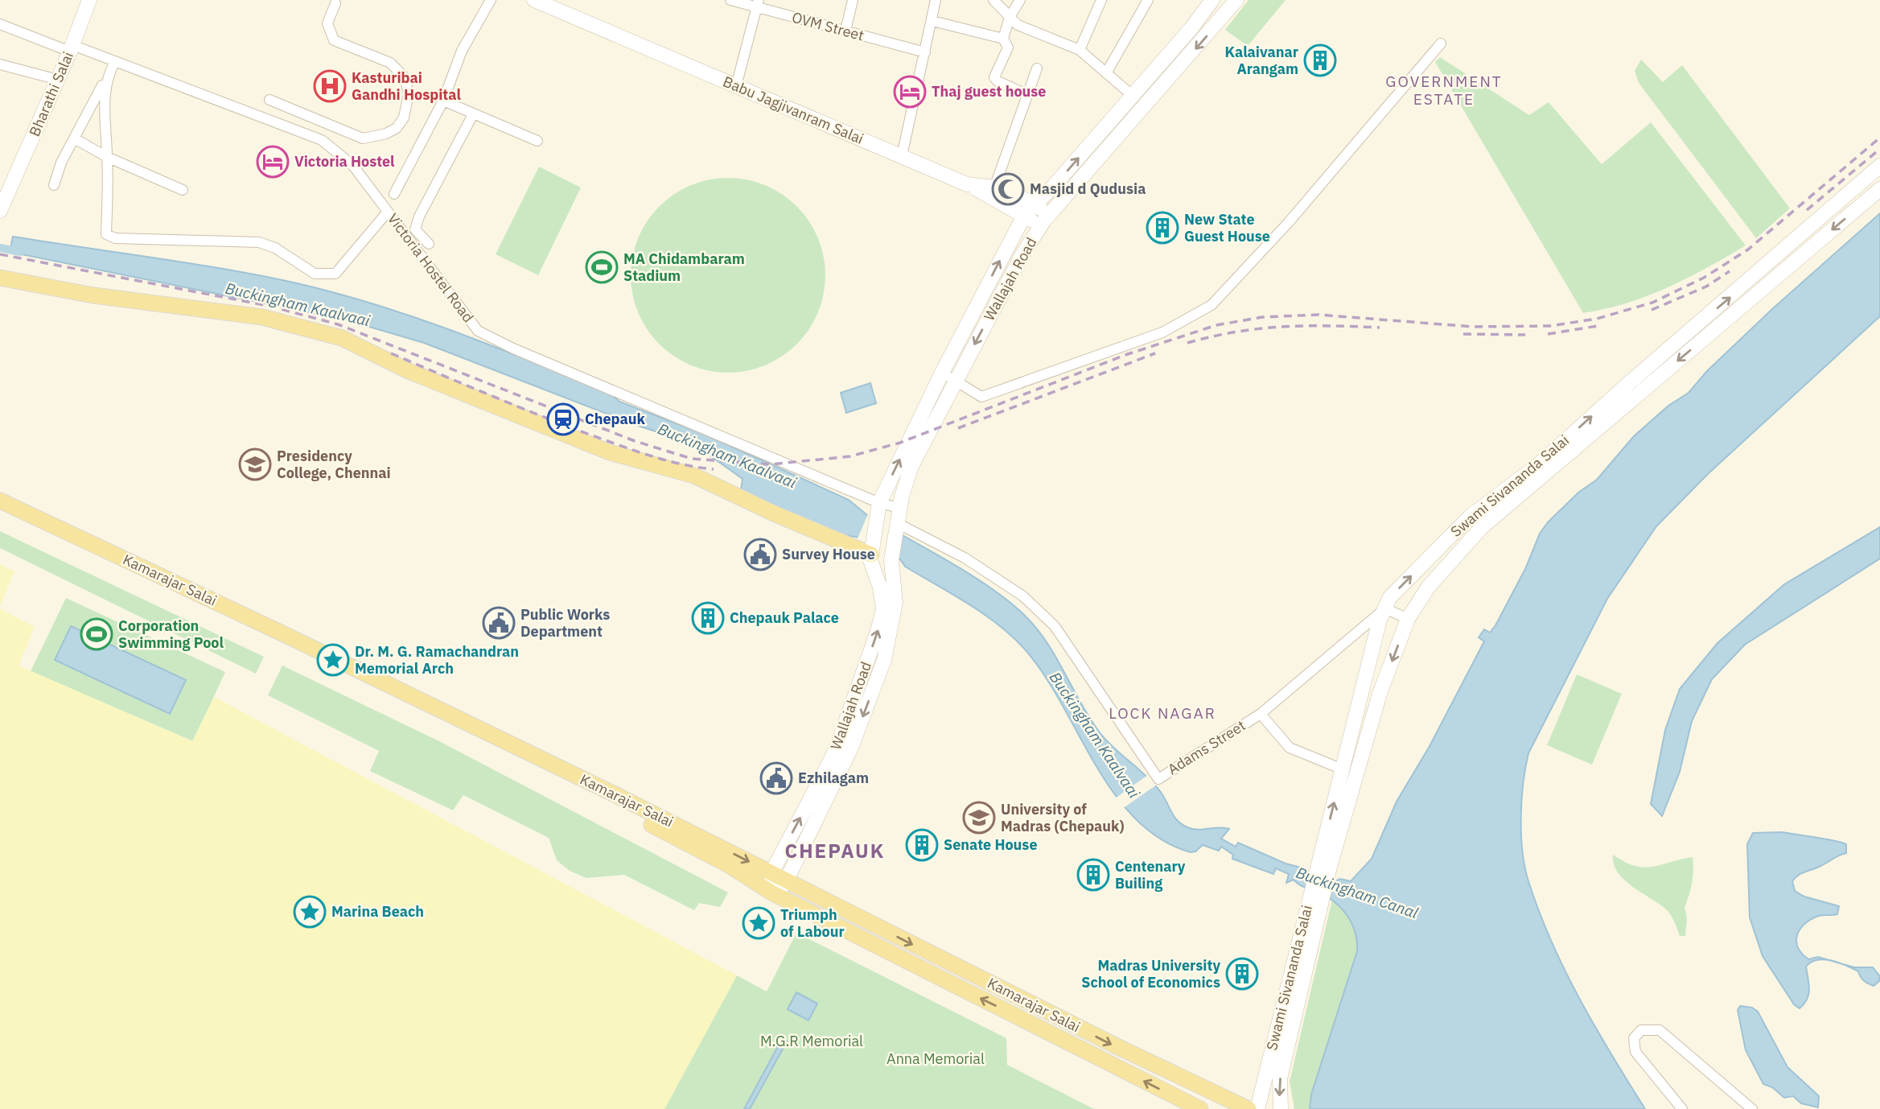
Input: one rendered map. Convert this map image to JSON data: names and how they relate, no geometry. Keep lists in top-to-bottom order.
{
  "streets": {
    "main road": ["Kamarajar Salai"],
    "street": [
      "OVM Street",
      "Bharathi Salai",
      "Babu Jagjivanram Salai",
      "Victoria Hostel Road",
      "Wallajah Road",
      "Swami Sivananda Salai",
      "Adams Street"
    ]
  },
  "crossings": [
    ["Bharathi Salai", "Victoria Hostel Road"],
    ["Babu Jagjivanram Salai", "Wallajah Road"],
    ["Victoria Hostel Road", "Wallajah Road"],
    ["Wallajah Road", "Kamarajar Salai"],
    ["Wallajah Road", "Adams Street"],
    ["Swami Sivananda Salai", "Adams Street"]
  ],
  "districts": ["GOVERNMENT ESTATE", "LOCK NAGAR", "CHEPAUK"],
  "water": ["Buckingham Kaalvaai", "Buckingham Canal"],
  "parks": ["M.G.R Memorial", "Anna Memorial"],
  "places": {
    "building": [
      "Kalaivanar Arangam",
      "New State Guest House",
      "Chepauk Palace",
      "Senate House",
      "Centenary Builing",
      "Madras University School of Economics"
    ],
    "hospital": ["Kasturibai Gandhi Hospital"],
    "hotel": ["Thaj guest house", "Victoria Hostel"],
    "mosque": ["Masjid d Qudusia"],
    "sports": ["MA Chidambaram Stadium", "Corporation Swimming Pool"],
    "station": ["Chepauk"],
    "school or university": ["Presidency College, Chennai", "University of Madras (Chepauk)"],
    "public building": ["Survey House", "Public Works Department", "Ezhilagam"],
    "place": ["Dr. M. G. Ramachandran Memorial Arch", "Marina Beach", "Triumph of Labour"]
  }
}
